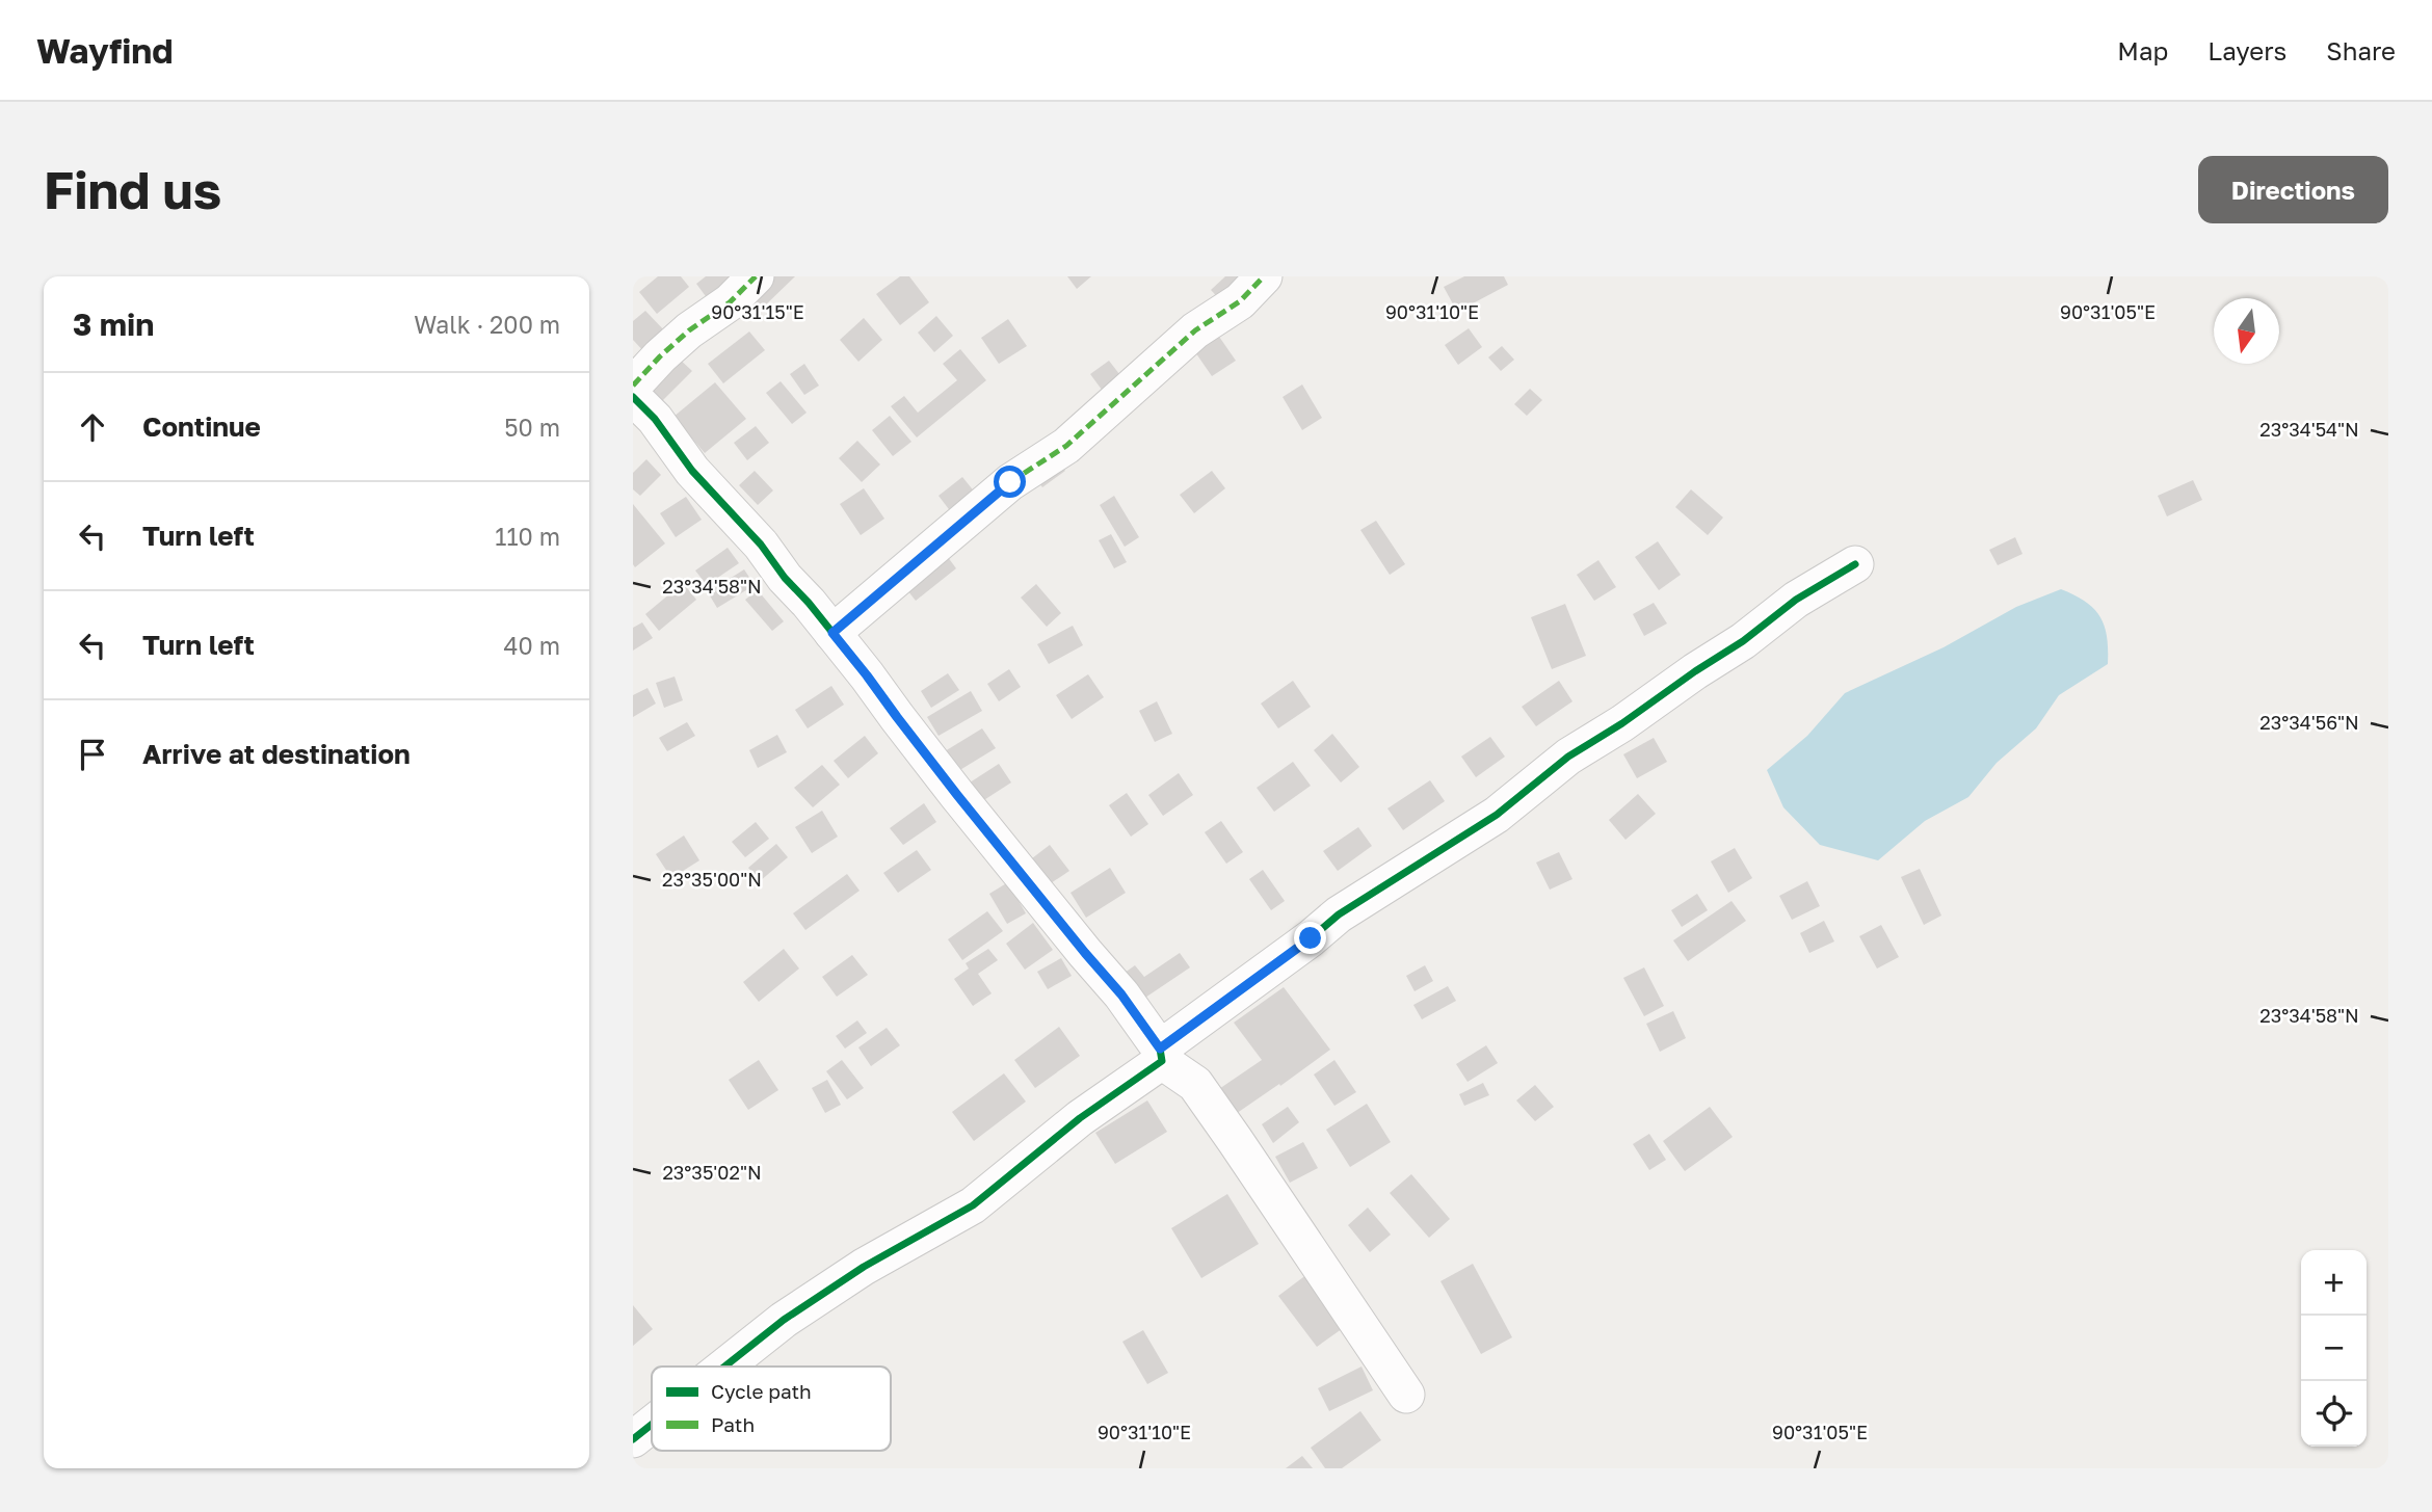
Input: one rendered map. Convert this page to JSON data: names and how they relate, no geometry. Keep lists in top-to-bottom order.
{
  "legend": ["Cycle path", "Path"],
  "north": "bottom",
  "page": {
    "header": "Wayfind",
    "nav": ["Map", "Layers", "Share"],
    "buttons": "Directions",
    "title": "Find us",
    "heading": ["3 min", "Walk · 200 m"],
    "list": [
      ["Continue", "50 m"],
      ["Turn left", "110 m"],
      ["Turn left", "40 m"],
      "Arrive at destination"
    ],
    "map_buttons": ["+", "−"]
  },
  "coordinates": [
    "90°31'15\"E",
    "90°31'10\"E",
    "90°31'05\"E",
    "23°34'54\"N",
    "23°34'58\"N",
    "23°34'56\"N",
    "23°35'00\"N",
    "23°35'02\"N"
  ]
}
